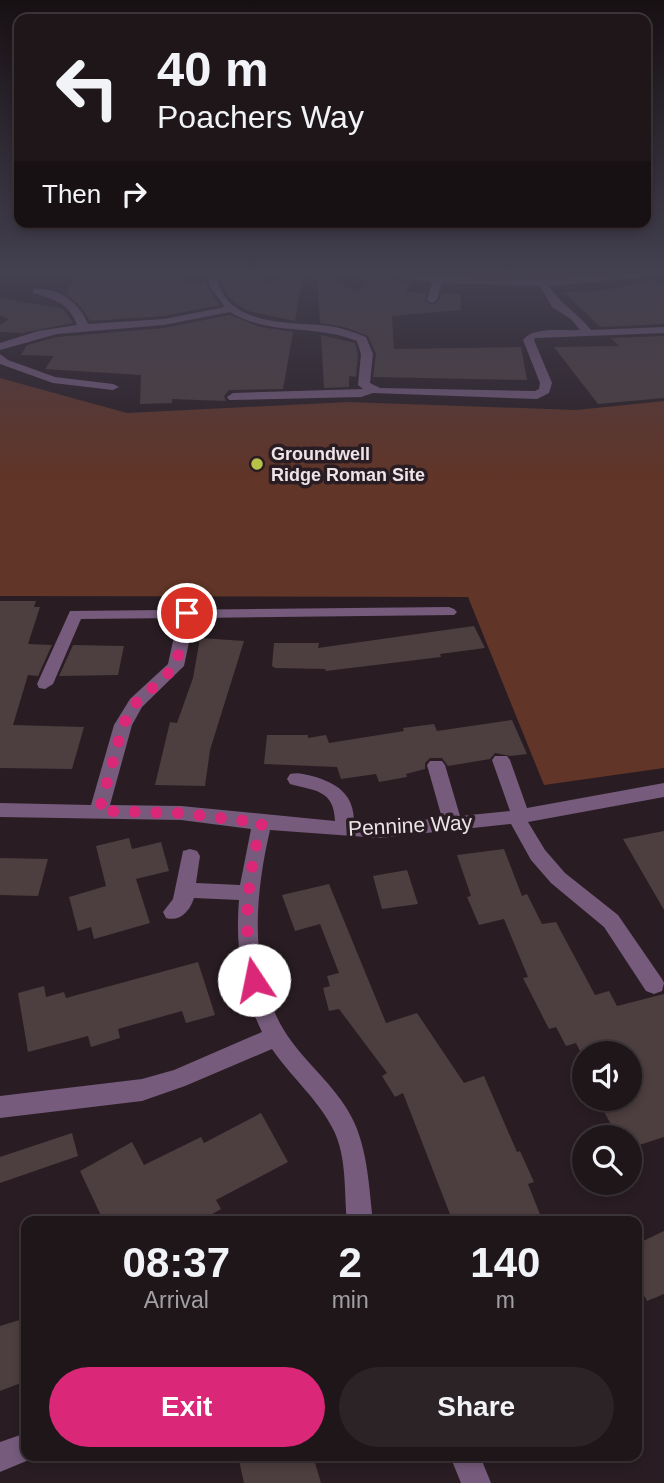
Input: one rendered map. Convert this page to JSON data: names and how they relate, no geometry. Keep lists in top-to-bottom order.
{
  "streets": {
    "street": ["Pennine Way"]
  },
  "places": ["Groundwell Ridge Roman Site"],
  "page": {
    "turn": ["40 m", "Poachers Way"],
    "then": "Then",
    "eta": [
      "08:37",
      "Arrival",
      "2",
      "min",
      "140",
      "m"
    ],
    "buttons": ["Exit", "Share"]
  }
}
